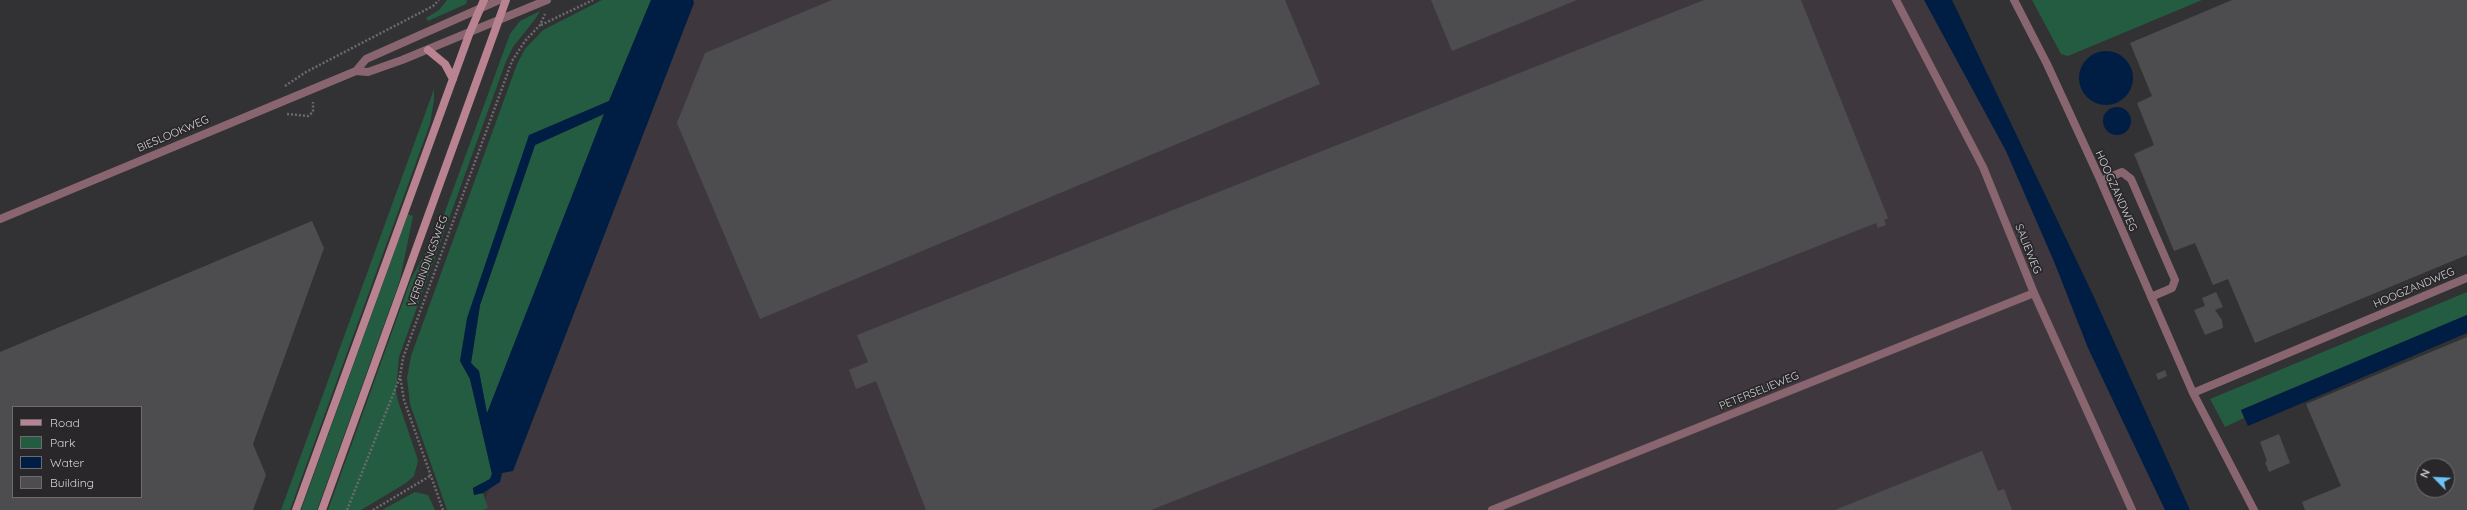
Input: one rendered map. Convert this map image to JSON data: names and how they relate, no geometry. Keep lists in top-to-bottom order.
{
  "streets": {
    "street": [
      "BIESLOOKWEG",
      "HOOGZANDWEG",
      "SALIEWEG",
      "VERBINDINGSWEG",
      "PETERSELIEWEG"
    ]
  },
  "crossings": [
    ["BIESLOOKWEG", "VERBINDINGSWEG"],
    ["SALIEWEG", "PETERSELIEWEG"]
  ],
  "legend": [
    "Road",
    "Park",
    "Water",
    "Building"
  ],
  "north": "top left"
}
